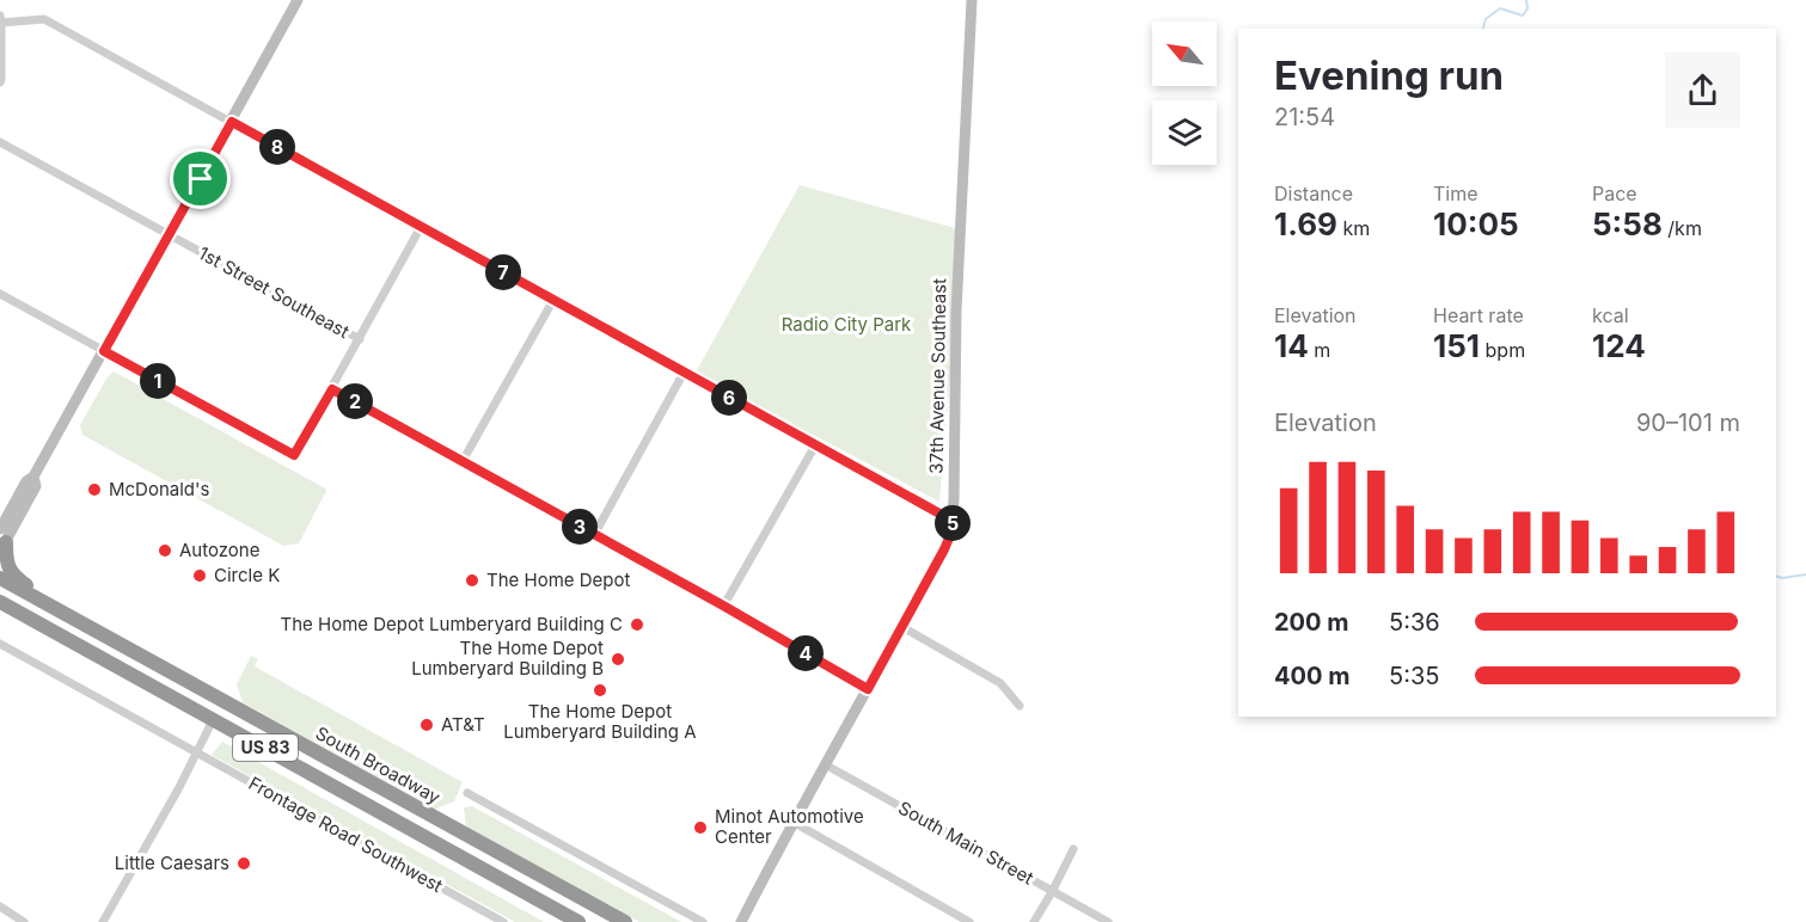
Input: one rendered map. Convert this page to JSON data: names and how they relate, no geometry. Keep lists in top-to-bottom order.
{
  "streets": {
    "highway": ["US 83", "South Broadway"],
    "street": [
      "1st Street Southeast",
      "37th Avenue Southeast",
      "Frontage Road Southwest",
      "South Main Street"
    ]
  },
  "crossings": [
    ["37th Avenue Southeast", "South Main Street"]
  ],
  "parks": ["Radio City Park"],
  "places": [
    "McDonald's",
    "Autozone",
    "Circle K",
    "The Home Depot",
    "The Home Depot Lumberyard Building C",
    "The Home Depot Lumberyard Building B",
    "The Home Depot Lumberyard Building A",
    "AT&T",
    "Minot Automotive Center",
    "Little Caesars"
  ],
  "north": "top left",
  "page": {
    "heading": ["Evening run", "21:54"],
    "pins": [
      "8",
      "7",
      "1",
      "6",
      "2",
      "5",
      "3",
      "4"
    ],
    "stats": [
      ["Distance", "1.69 km"],
      ["Time", "10:05"],
      ["Pace", "5:58 /km"],
      ["Elevation", "14 m"],
      ["Heart rate", "151 bpm"],
      ["kcal", "124"]
    ],
    "chart": ["Elevation", "90–101 m"],
    "list": [
      {
        "name": "200 m",
        "note": "5:36"
      },
      {
        "name": "400 m",
        "note": "5:35"
      }
    ]
  }
}
